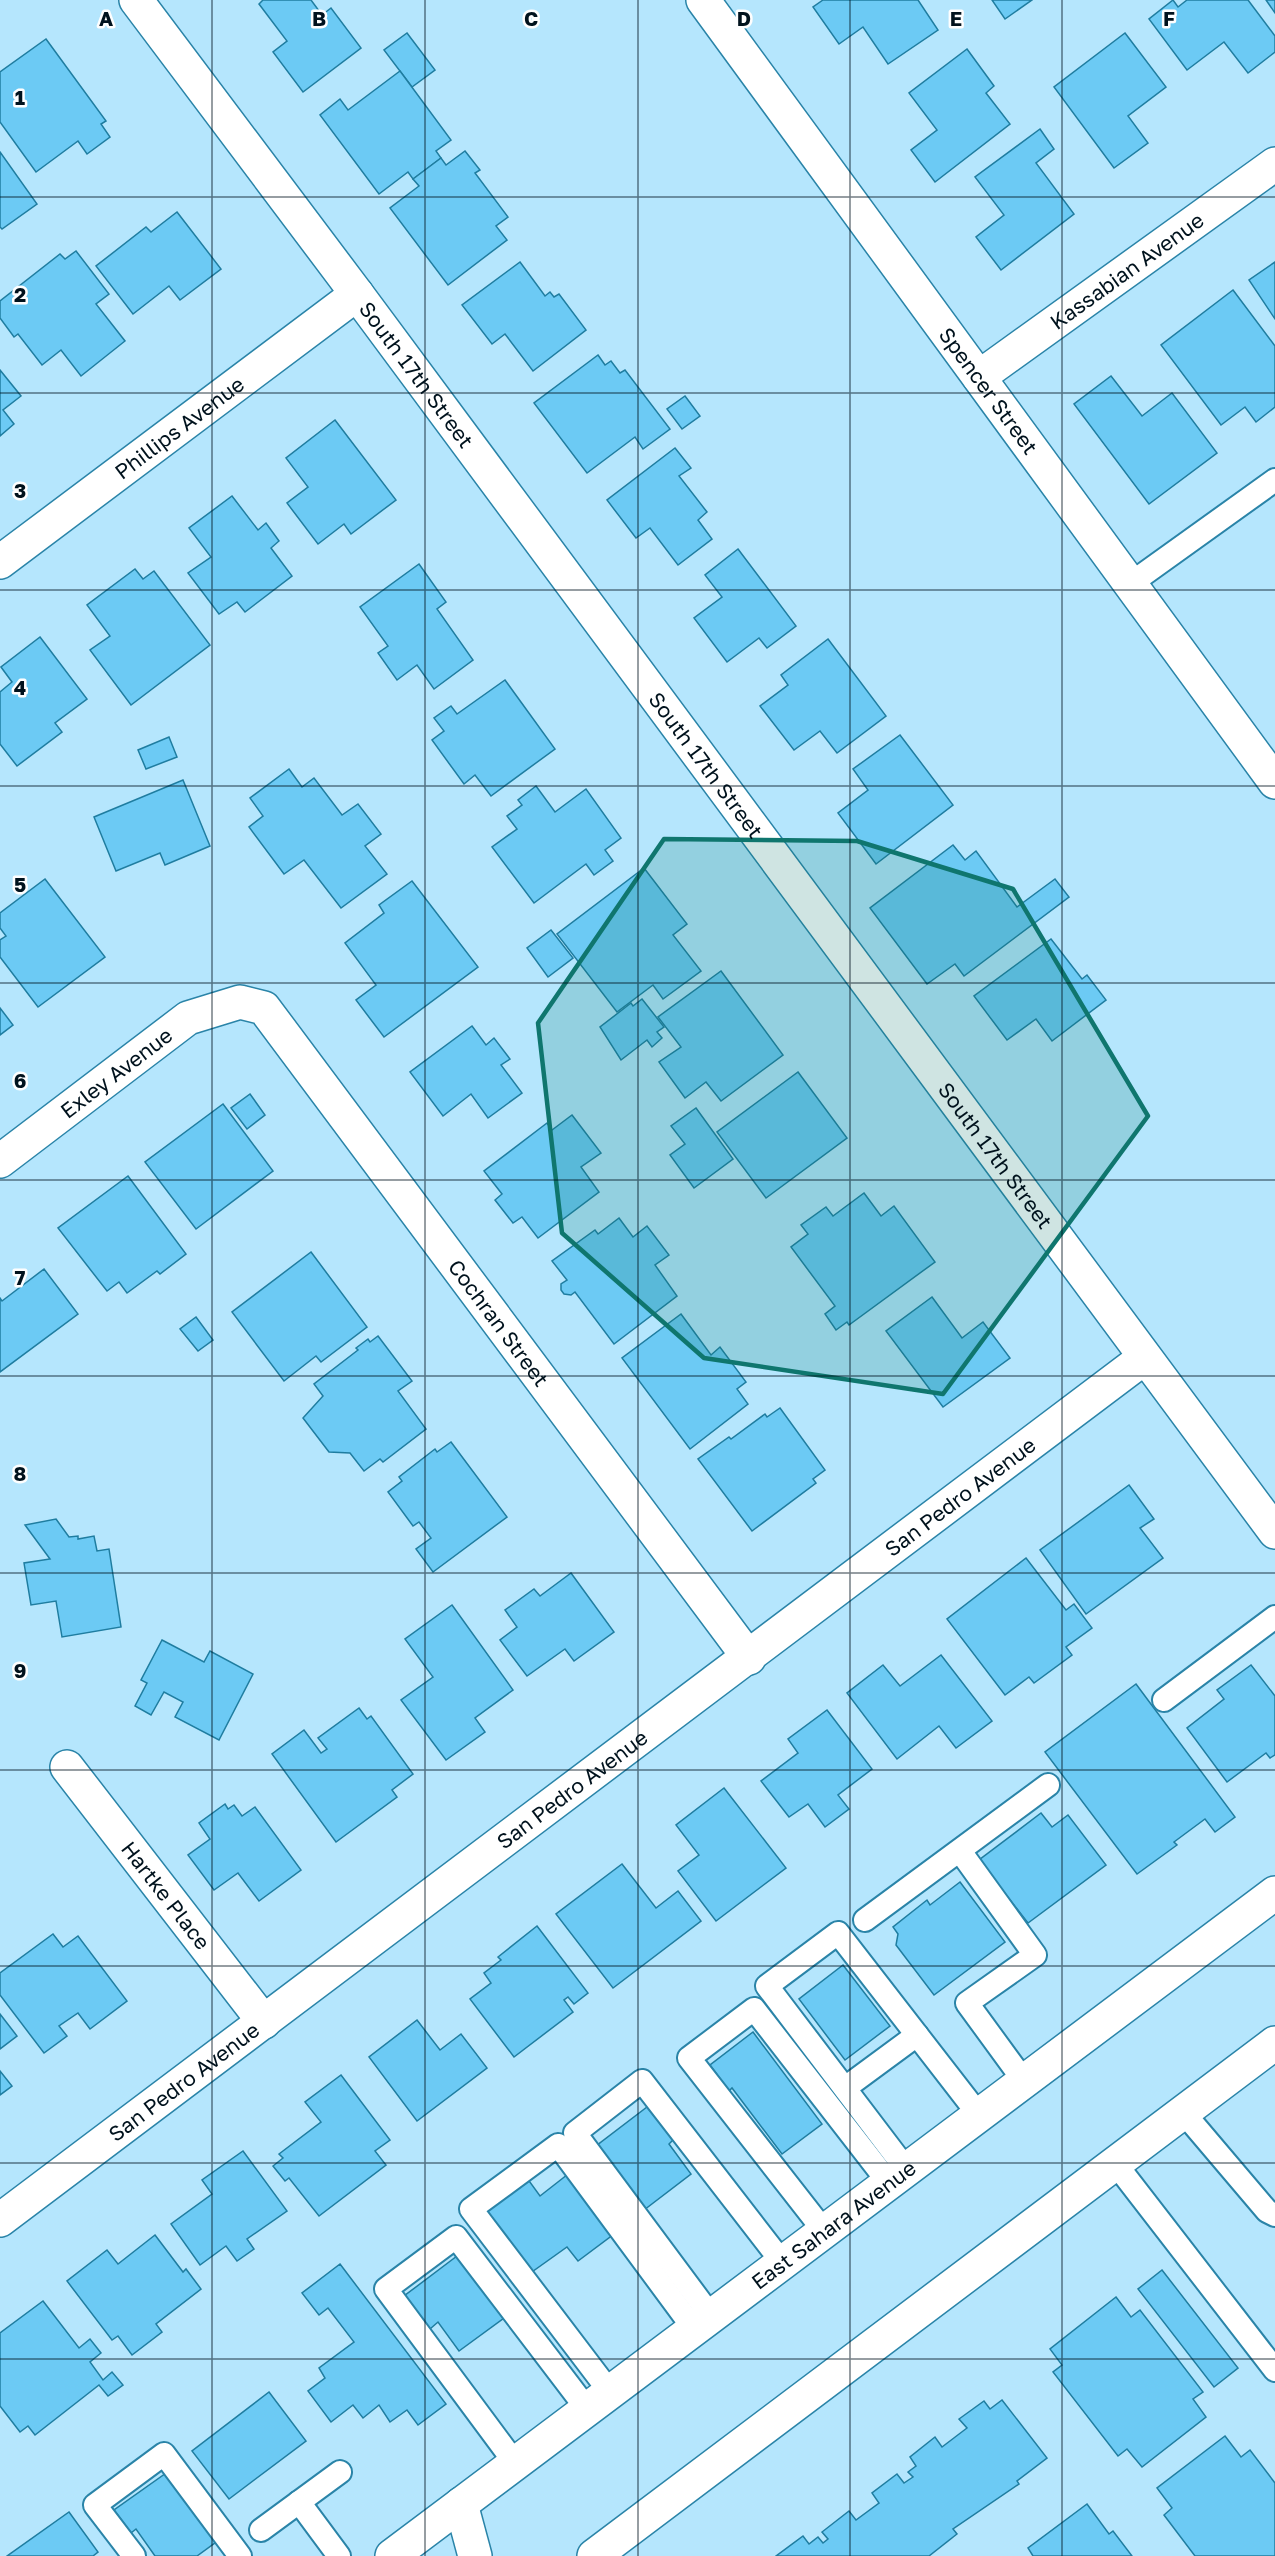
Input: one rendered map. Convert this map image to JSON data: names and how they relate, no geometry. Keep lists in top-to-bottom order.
{
  "streets": {
    "street": [
      "Kassabian Avenue",
      "South 17th Street",
      "Spencer Street",
      "Phillips Avenue",
      "Exley Avenue",
      "Cochran Street",
      "San Pedro Avenue",
      "Hartke Place",
      "East Sahara Avenue"
    ]
  },
  "crossings": [
    ["Kassabian Avenue", "Spencer Street"],
    ["South 17th Street", "Phillips Avenue"],
    ["South 17th Street", "San Pedro Avenue"],
    ["Exley Avenue", "Cochran Street"],
    ["Cochran Street", "San Pedro Avenue"],
    ["San Pedro Avenue", "Hartke Place"]
  ],
  "grid": {
    "columns": [
      "A",
      "B",
      "C",
      "D",
      "E",
      "F"
    ],
    "rows": [
      "1",
      "2",
      "3",
      "4",
      "5",
      "6",
      "7",
      "8",
      "9"
    ]
  }
}
